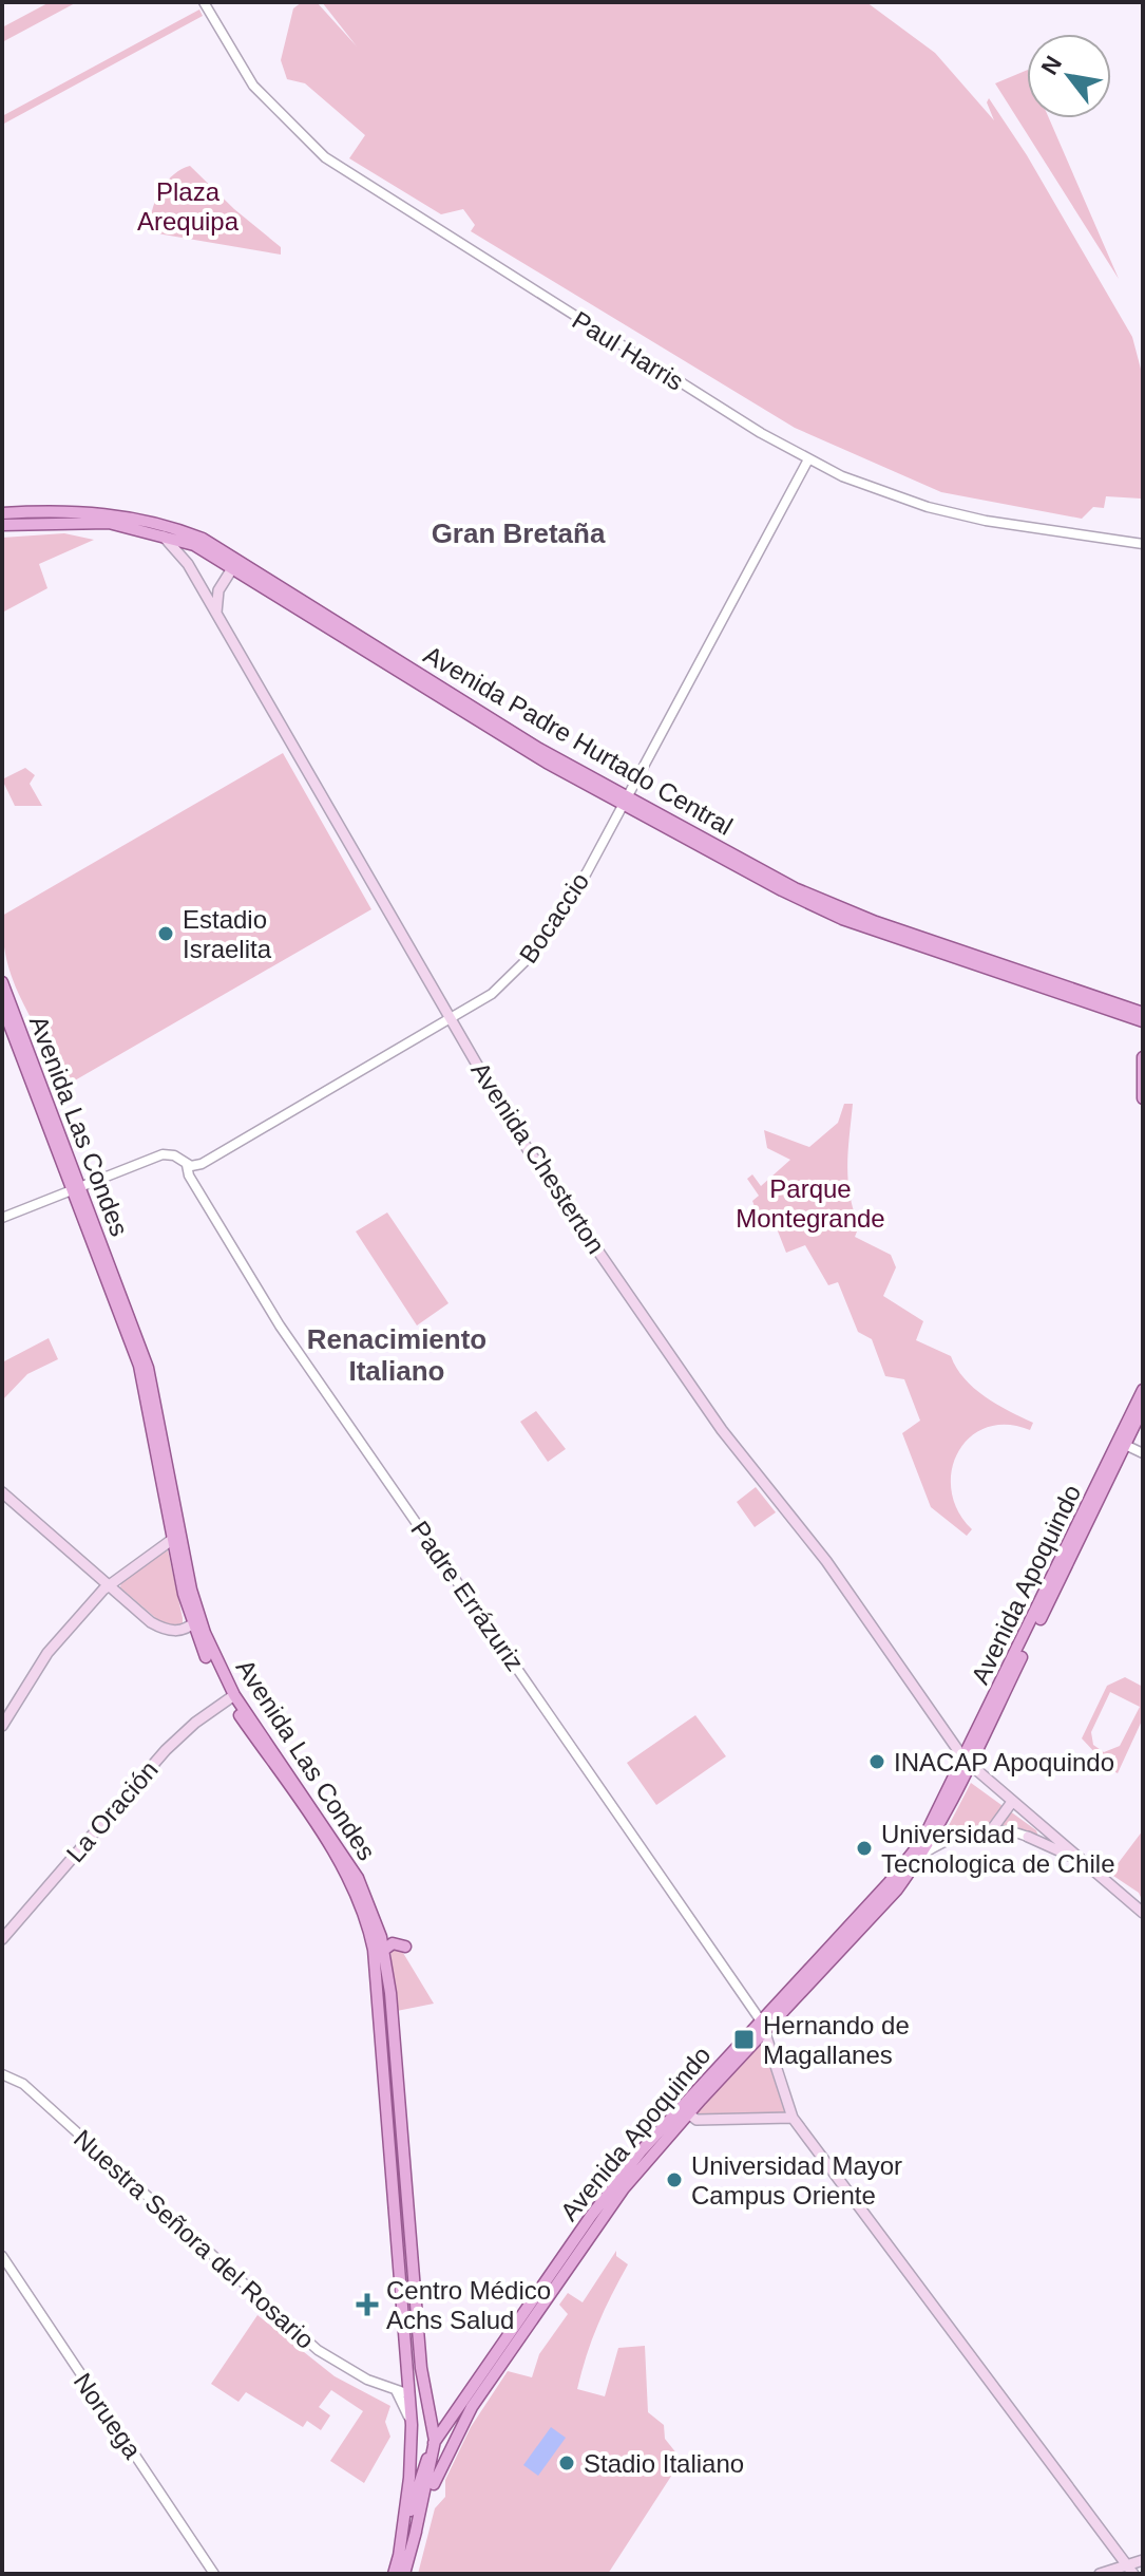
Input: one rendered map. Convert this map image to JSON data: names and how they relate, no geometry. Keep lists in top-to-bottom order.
{
  "streets": {
    "main road": [
      "Avenida Padre Hurtado Central",
      "Avenida Las Condes",
      "Avenida Chesterton",
      "Avenida Apoquindo",
      "La Oración"
    ],
    "street": [
      "Paul Harris",
      "Bocaccio",
      "Padre Errázuriz",
      "Nuestra Señora del Rosario",
      "Noruega"
    ]
  },
  "crossings": [
    ["Paul Harris", "Bocaccio"],
    ["Avenida Padre Hurtado Central", "Bocaccio"],
    ["Avenida Padre Hurtado Central", "Avenida Chesterton"],
    ["Bocaccio", "Avenida Las Condes"],
    ["Bocaccio", "Avenida Chesterton"],
    ["Bocaccio", "Padre Errázuriz"],
    ["Avenida Las Condes", "Avenida Apoquindo"],
    ["Avenida Las Condes", "La Oración"],
    ["Avenida Las Condes", "Nuestra Señora del Rosario"],
    ["Avenida Chesterton", "Avenida Apoquindo"],
    ["Avenida Apoquindo", "Padre Errázuriz"]
  ],
  "districts": ["Gran Bretaña", "Renacimiento Italiano"],
  "parks": ["Plaza Arequipa", "Parque Montegrande"],
  "places": {
    "other": [
      "Estadio Israelita",
      "INACAP Apoquindo",
      "Universidad Tecnologica de Chile",
      "Universidad Mayor Campus Oriente",
      "Stadio Italiano"
    ],
    "transit": ["Hernando de Magallanes"],
    "health": ["Centro Médico Achs Salud"]
  },
  "north": "top left"
}
